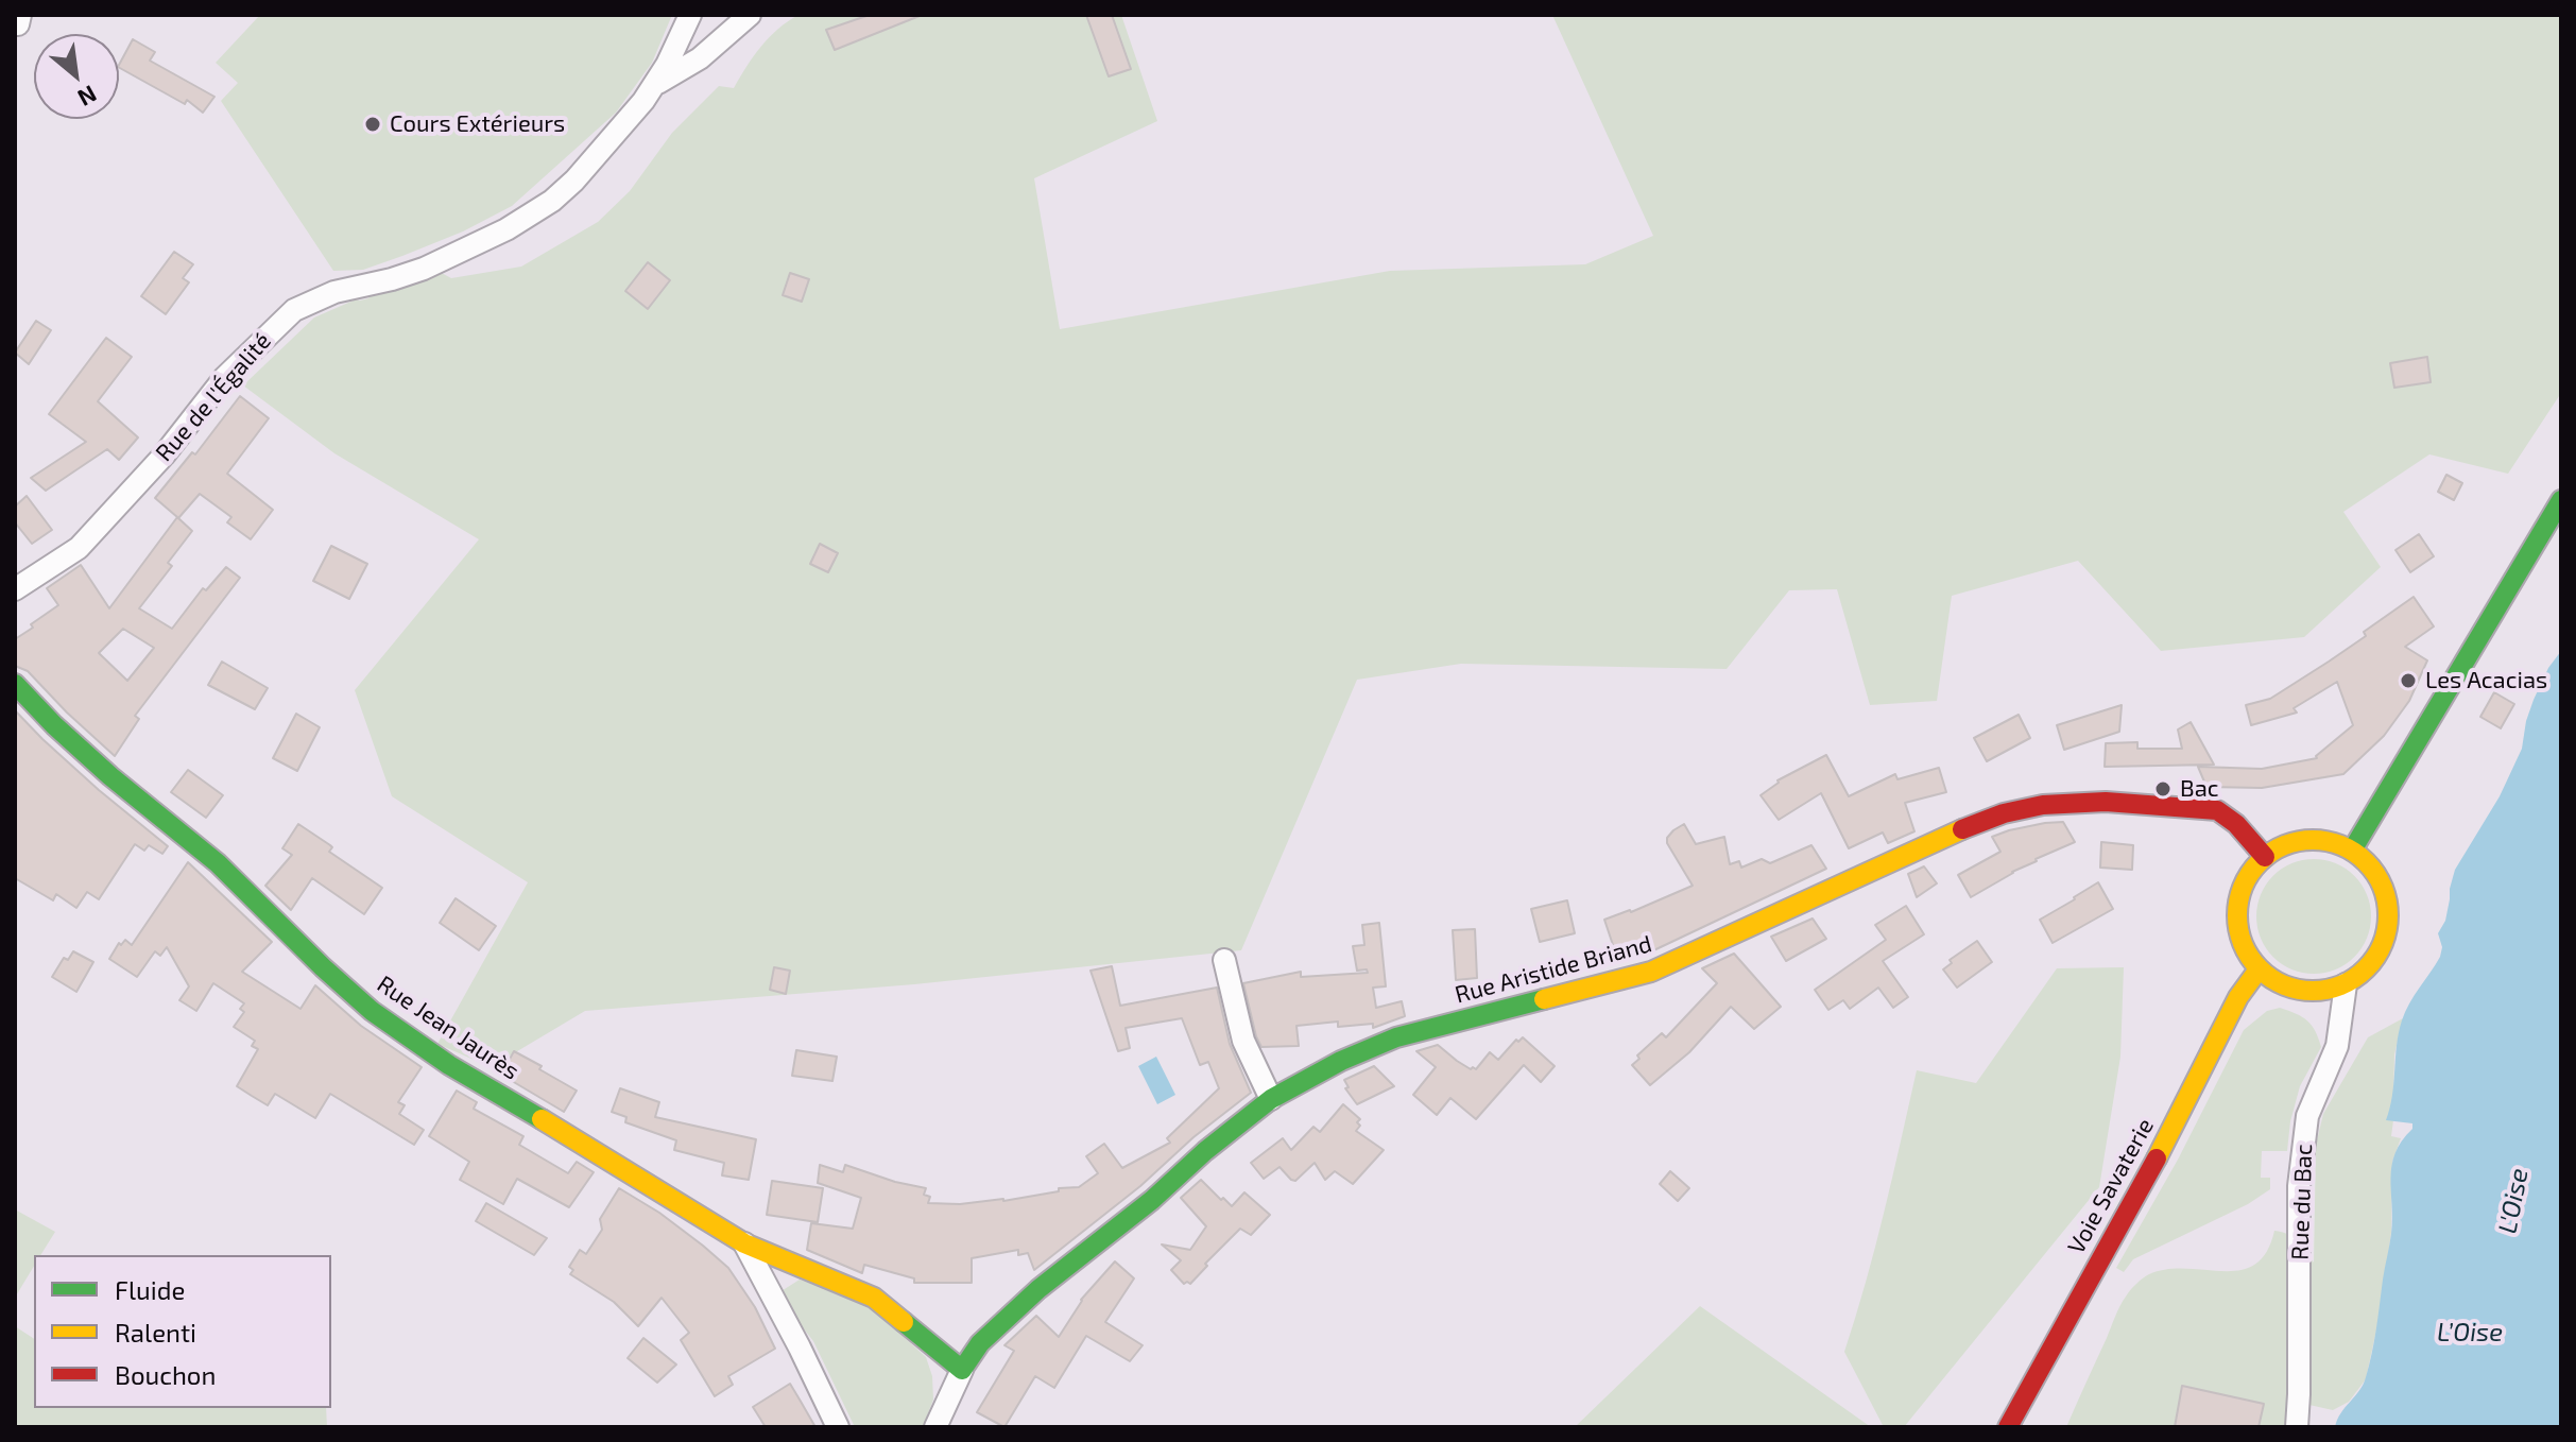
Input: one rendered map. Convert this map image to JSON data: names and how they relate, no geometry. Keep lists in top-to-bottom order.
{
  "streets": {
    "street": [
      "Rue de l'Égalité",
      "Rue Aristide Briand",
      "Rue Jean Jaurès",
      "Voie Savaterie",
      "Rue du Bac"
    ]
  },
  "crossings": [
    ["Rue Aristide Briand", "Rue Jean Jaurès"],
    ["Rue Aristide Briand", "Voie Savaterie"],
    ["Rue Aristide Briand", "Rue du Bac"],
    ["Voie Savaterie", "Rue du Bac"]
  ],
  "water": ["L'Oise", "L’Oise"],
  "places": ["Cours Extérieurs", "Les Acacias", "Bac"],
  "legend": ["Fluide", "Ralenti", "Bouchon"],
  "north": "bottom right"
}
